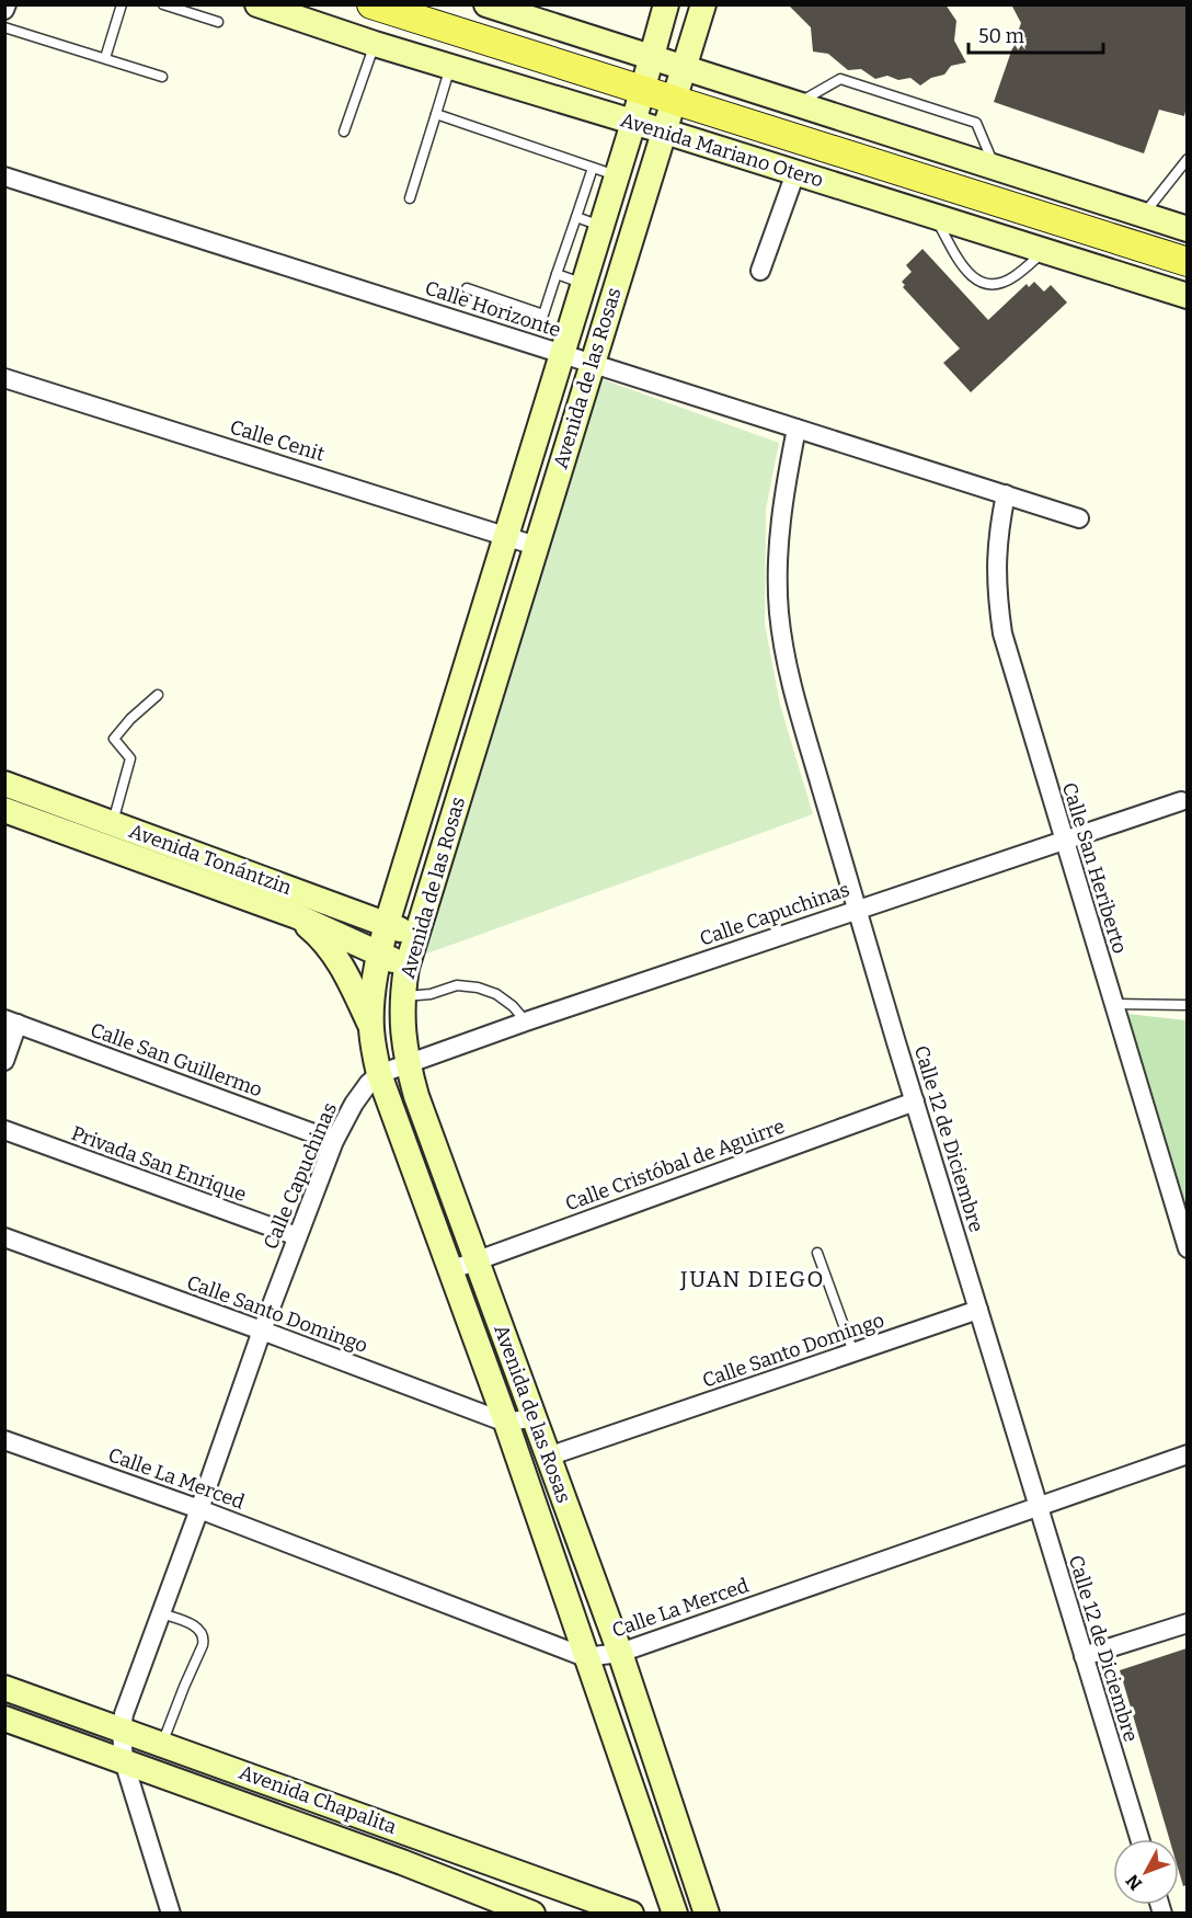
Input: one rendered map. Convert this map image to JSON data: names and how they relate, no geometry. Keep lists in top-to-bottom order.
{
  "streets": {
    "main road": ["Avenida Mariano Otero"],
    "street": [
      "Calle Horizonte",
      "Avenida de las Rosas",
      "Calle Cenit",
      "Avenida Tonántzin",
      "Calle San Heriberto",
      "Calle Capuchinas",
      "Calle San Guillermo",
      "Calle 12 de Diciembre",
      "Privada San Enrique",
      "Calle Cristóbal de Aguirre",
      "Calle Santo Domingo",
      "Calle La Merced",
      "Avenida Chapalita"
    ]
  },
  "crossings": [
    ["Avenida Mariano Otero", "Avenida de las Rosas"],
    ["Calle Horizonte", "Avenida de las Rosas"],
    ["Calle Horizonte", "Calle San Heriberto"],
    ["Calle Horizonte", "Calle 12 de Diciembre"],
    ["Avenida de las Rosas", "Calle Cenit"],
    ["Avenida de las Rosas", "Avenida Tonántzin"],
    ["Avenida de las Rosas", "Calle Capuchinas"],
    ["Avenida de las Rosas", "Calle Cristóbal de Aguirre"],
    ["Avenida de las Rosas", "Calle Santo Domingo"],
    ["Avenida de las Rosas", "Calle La Merced"],
    ["Calle San Heriberto", "Calle Capuchinas"],
    ["Calle Capuchinas", "Calle San Guillermo"],
    ["Calle Capuchinas", "Calle 12 de Diciembre"],
    ["Calle Capuchinas", "Privada San Enrique"],
    ["Calle Capuchinas", "Calle Santo Domingo"],
    ["Calle Capuchinas", "Calle La Merced"],
    ["Calle Capuchinas", "Avenida Chapalita"],
    ["Calle 12 de Diciembre", "Calle Cristóbal de Aguirre"],
    ["Calle 12 de Diciembre", "Calle Santo Domingo"],
    ["Calle 12 de Diciembre", "Calle La Merced"]
  ],
  "districts": ["JUAN DIEGO"],
  "scale_bar": "50 m",
  "north": "bottom left"
}
